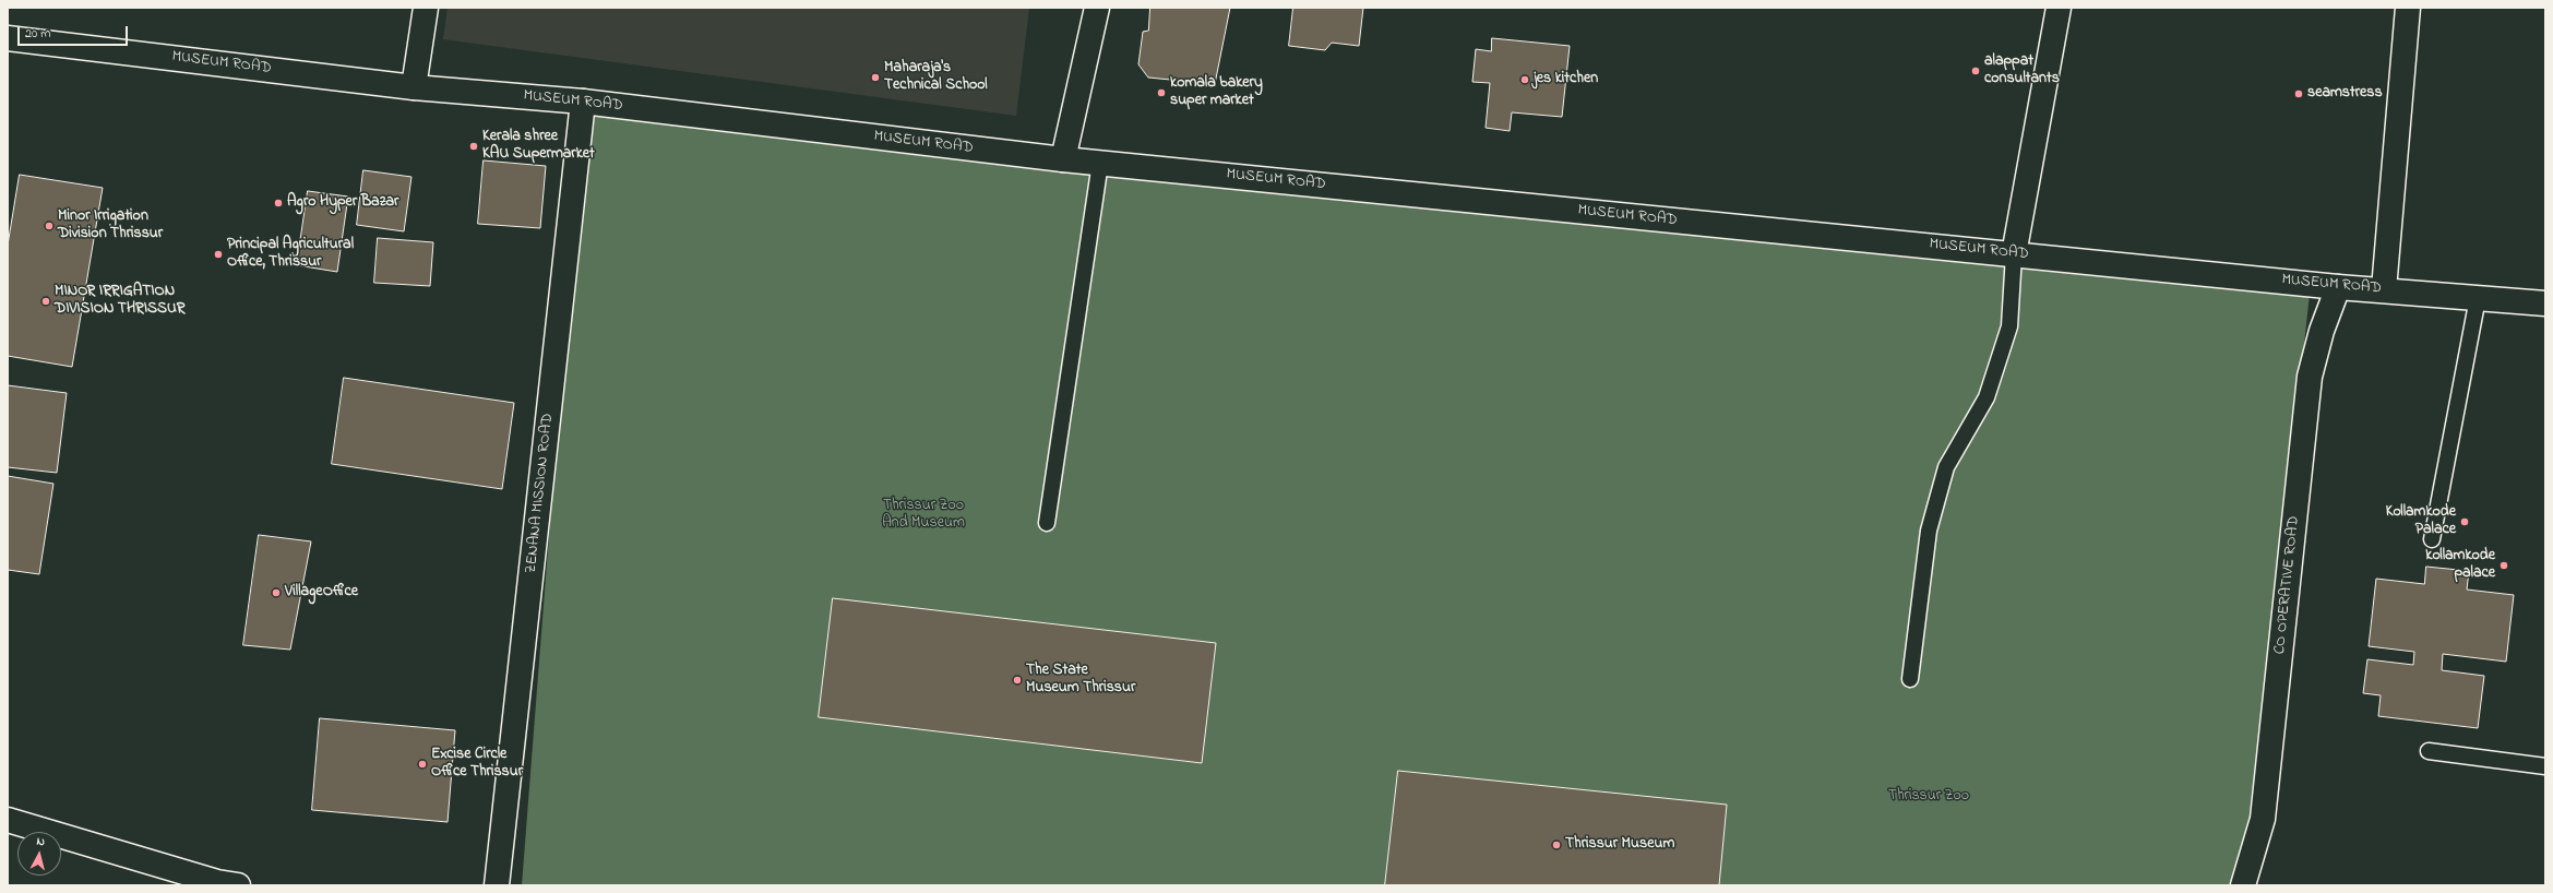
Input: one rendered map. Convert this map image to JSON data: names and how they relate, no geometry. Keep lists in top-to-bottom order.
{
  "streets": {
    "main road": ["MUSEUM ROAD", "ZENANA MISSION ROAD", "CO OPERATIVE ROAD"]
  },
  "crossings": [
    ["MUSEUM ROAD", "ZENANA MISSION ROAD"],
    ["MUSEUM ROAD", "CO OPERATIVE ROAD"]
  ],
  "parks": ["Thrissur Zoo And Museum", "Thrissur Zoo"],
  "places": [
    "alappat consultants",
    "Maharaja's Technical School",
    "jes kitchen",
    "komala bakery super market",
    "seamstress",
    "Kerala shree KAU Supermarket",
    "Agro Hyper Bazar",
    "Minor Irrigation Division Thrissur",
    "Principal Agricultural Office, Thrissur",
    "MINOR IRRIGATION DIVISION THRISSUR",
    "Kollamkode Palace",
    "kollamkode palace",
    "VillageOffice",
    "The State Museum Thrissur",
    "Excise Circle Office Thrissur",
    "Thrissur Museum"
  ],
  "scale_bar": "20 m",
  "north": "top"
}
